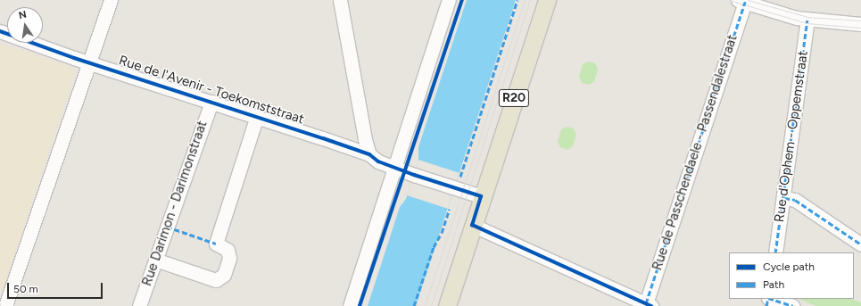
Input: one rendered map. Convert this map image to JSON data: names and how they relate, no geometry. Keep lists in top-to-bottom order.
{
  "streets": {
    "main road": ["R20"],
    "street": [
      "Rue de l'Avenir - Toekomststraat",
      "Rue d'Ophem - Oppemstraat",
      "Rue de Passchendaele - Passendalestraat",
      "Rue Darimon - Darimonstraat"
    ]
  },
  "crossings": [
    ["Rue de l'Avenir - Toekomststraat", "R20"],
    ["Rue de l'Avenir - Toekomststraat", "Rue Darimon - Darimonstraat"]
  ],
  "legend": ["Cycle path", "Path"],
  "scale_bar": "50 m",
  "north": "top"
}
